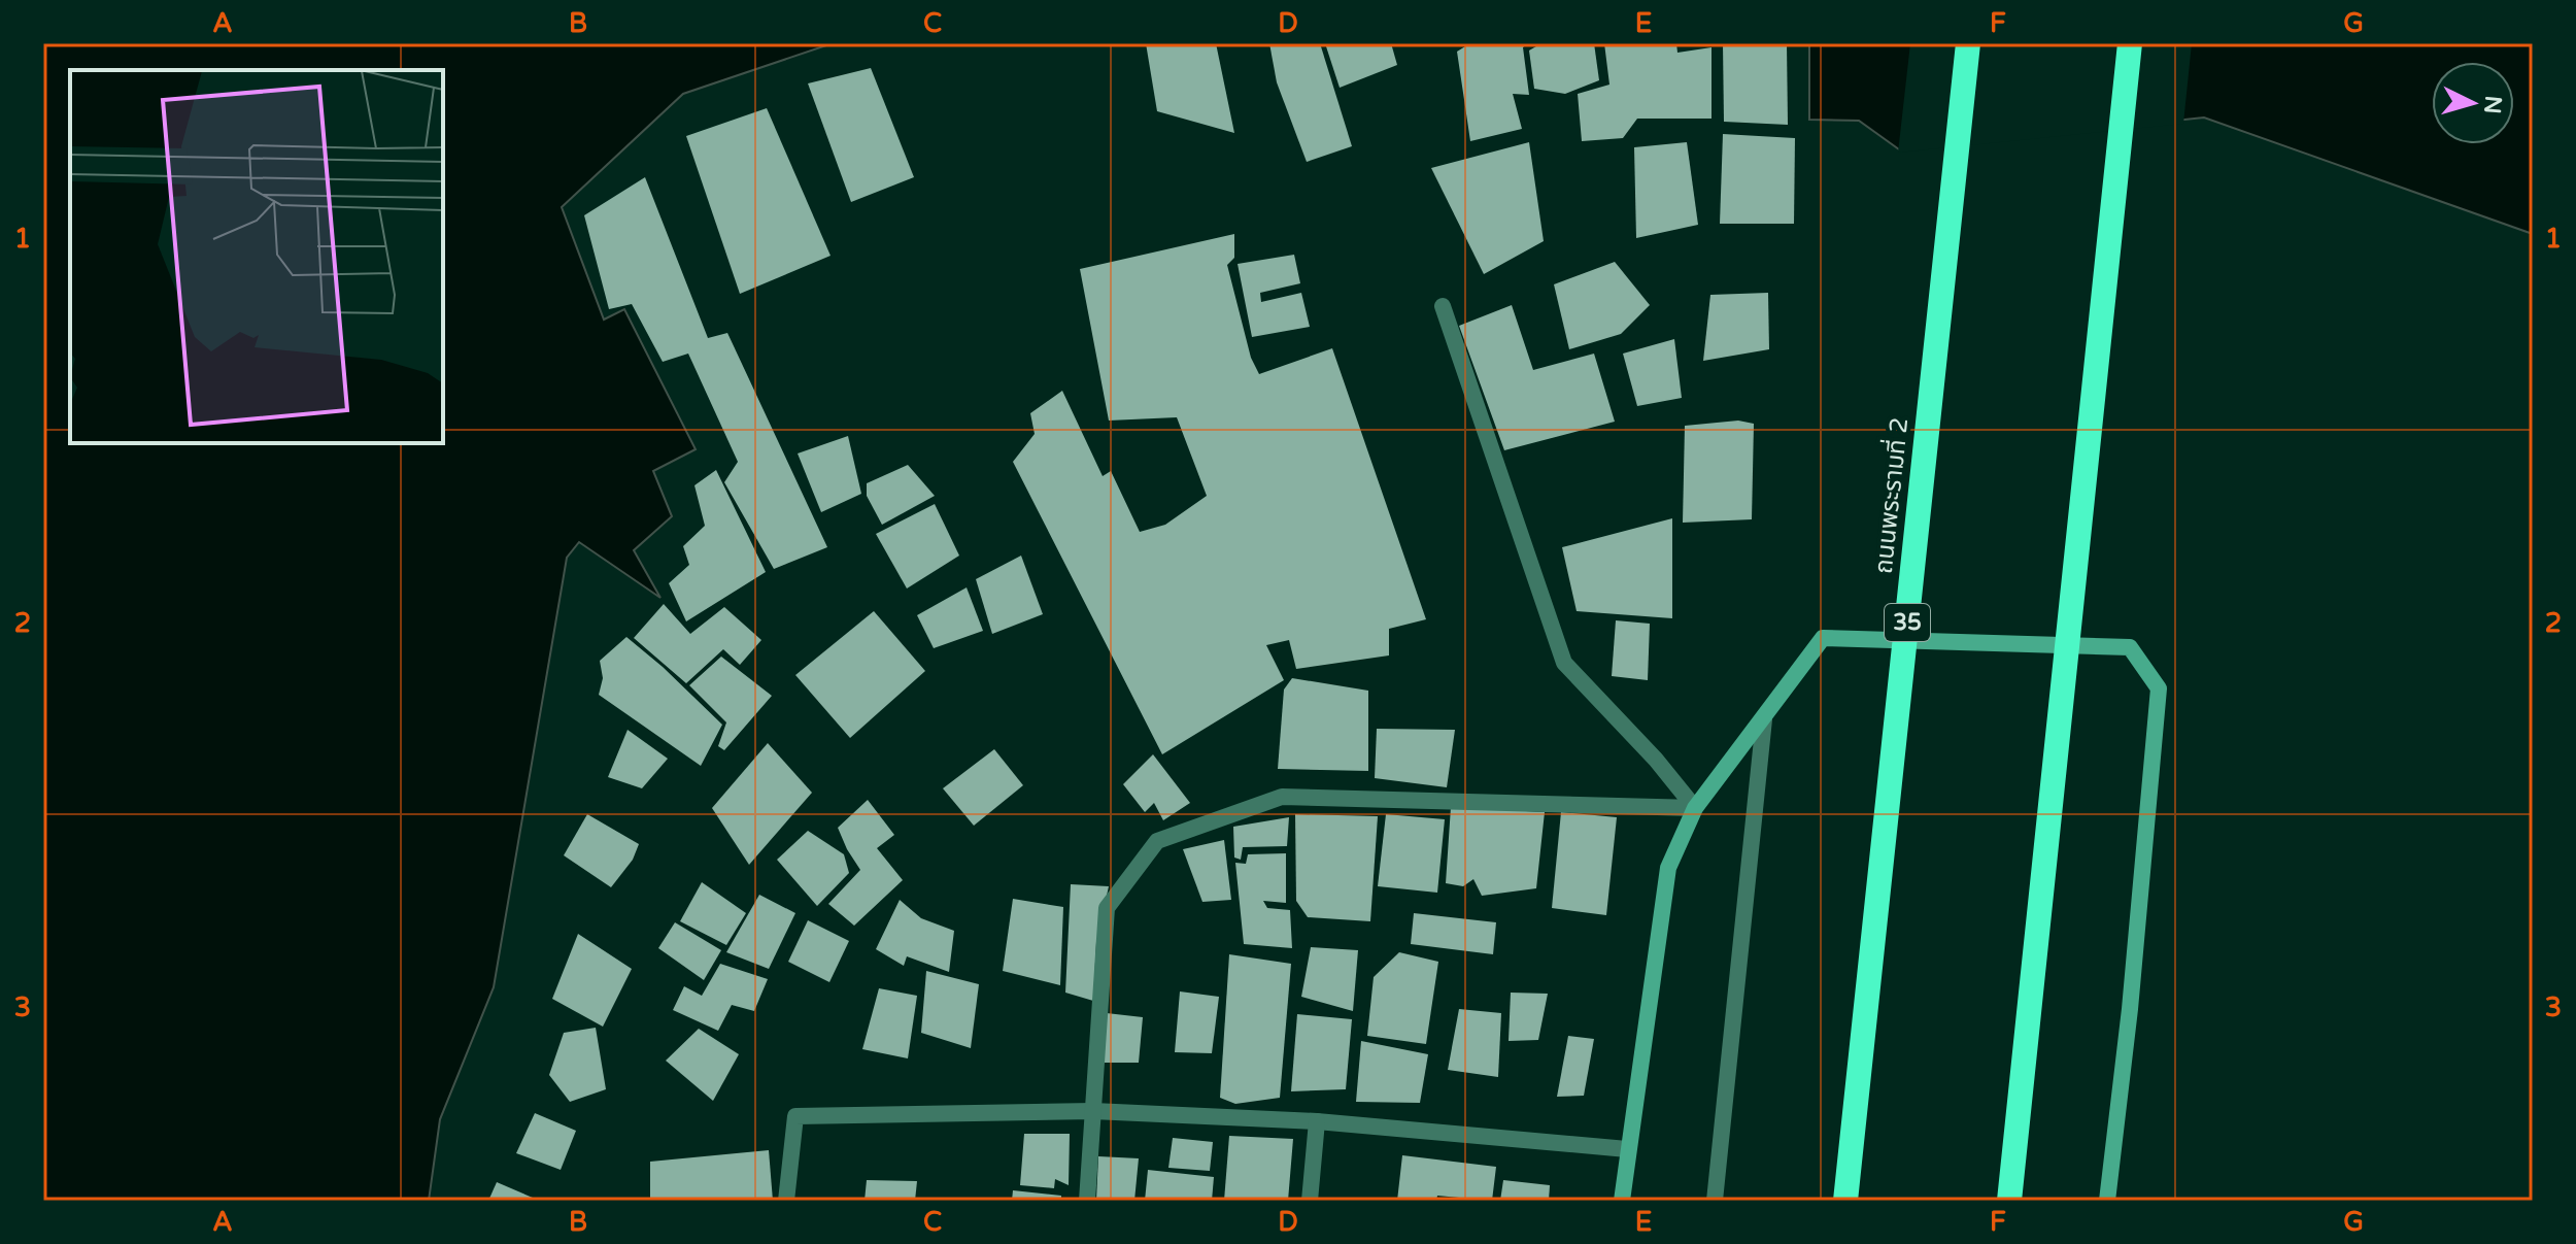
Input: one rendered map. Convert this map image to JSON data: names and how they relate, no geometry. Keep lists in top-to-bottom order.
{
  "streets": {
    "highway": ["ถนนพระรามที่ 2", "35"]
  },
  "north": "right",
  "grid": {
    "columns": [
      "A",
      "B",
      "C",
      "D",
      "E",
      "F",
      "G"
    ],
    "rows": ["1", "2", "3"]
  }
}
